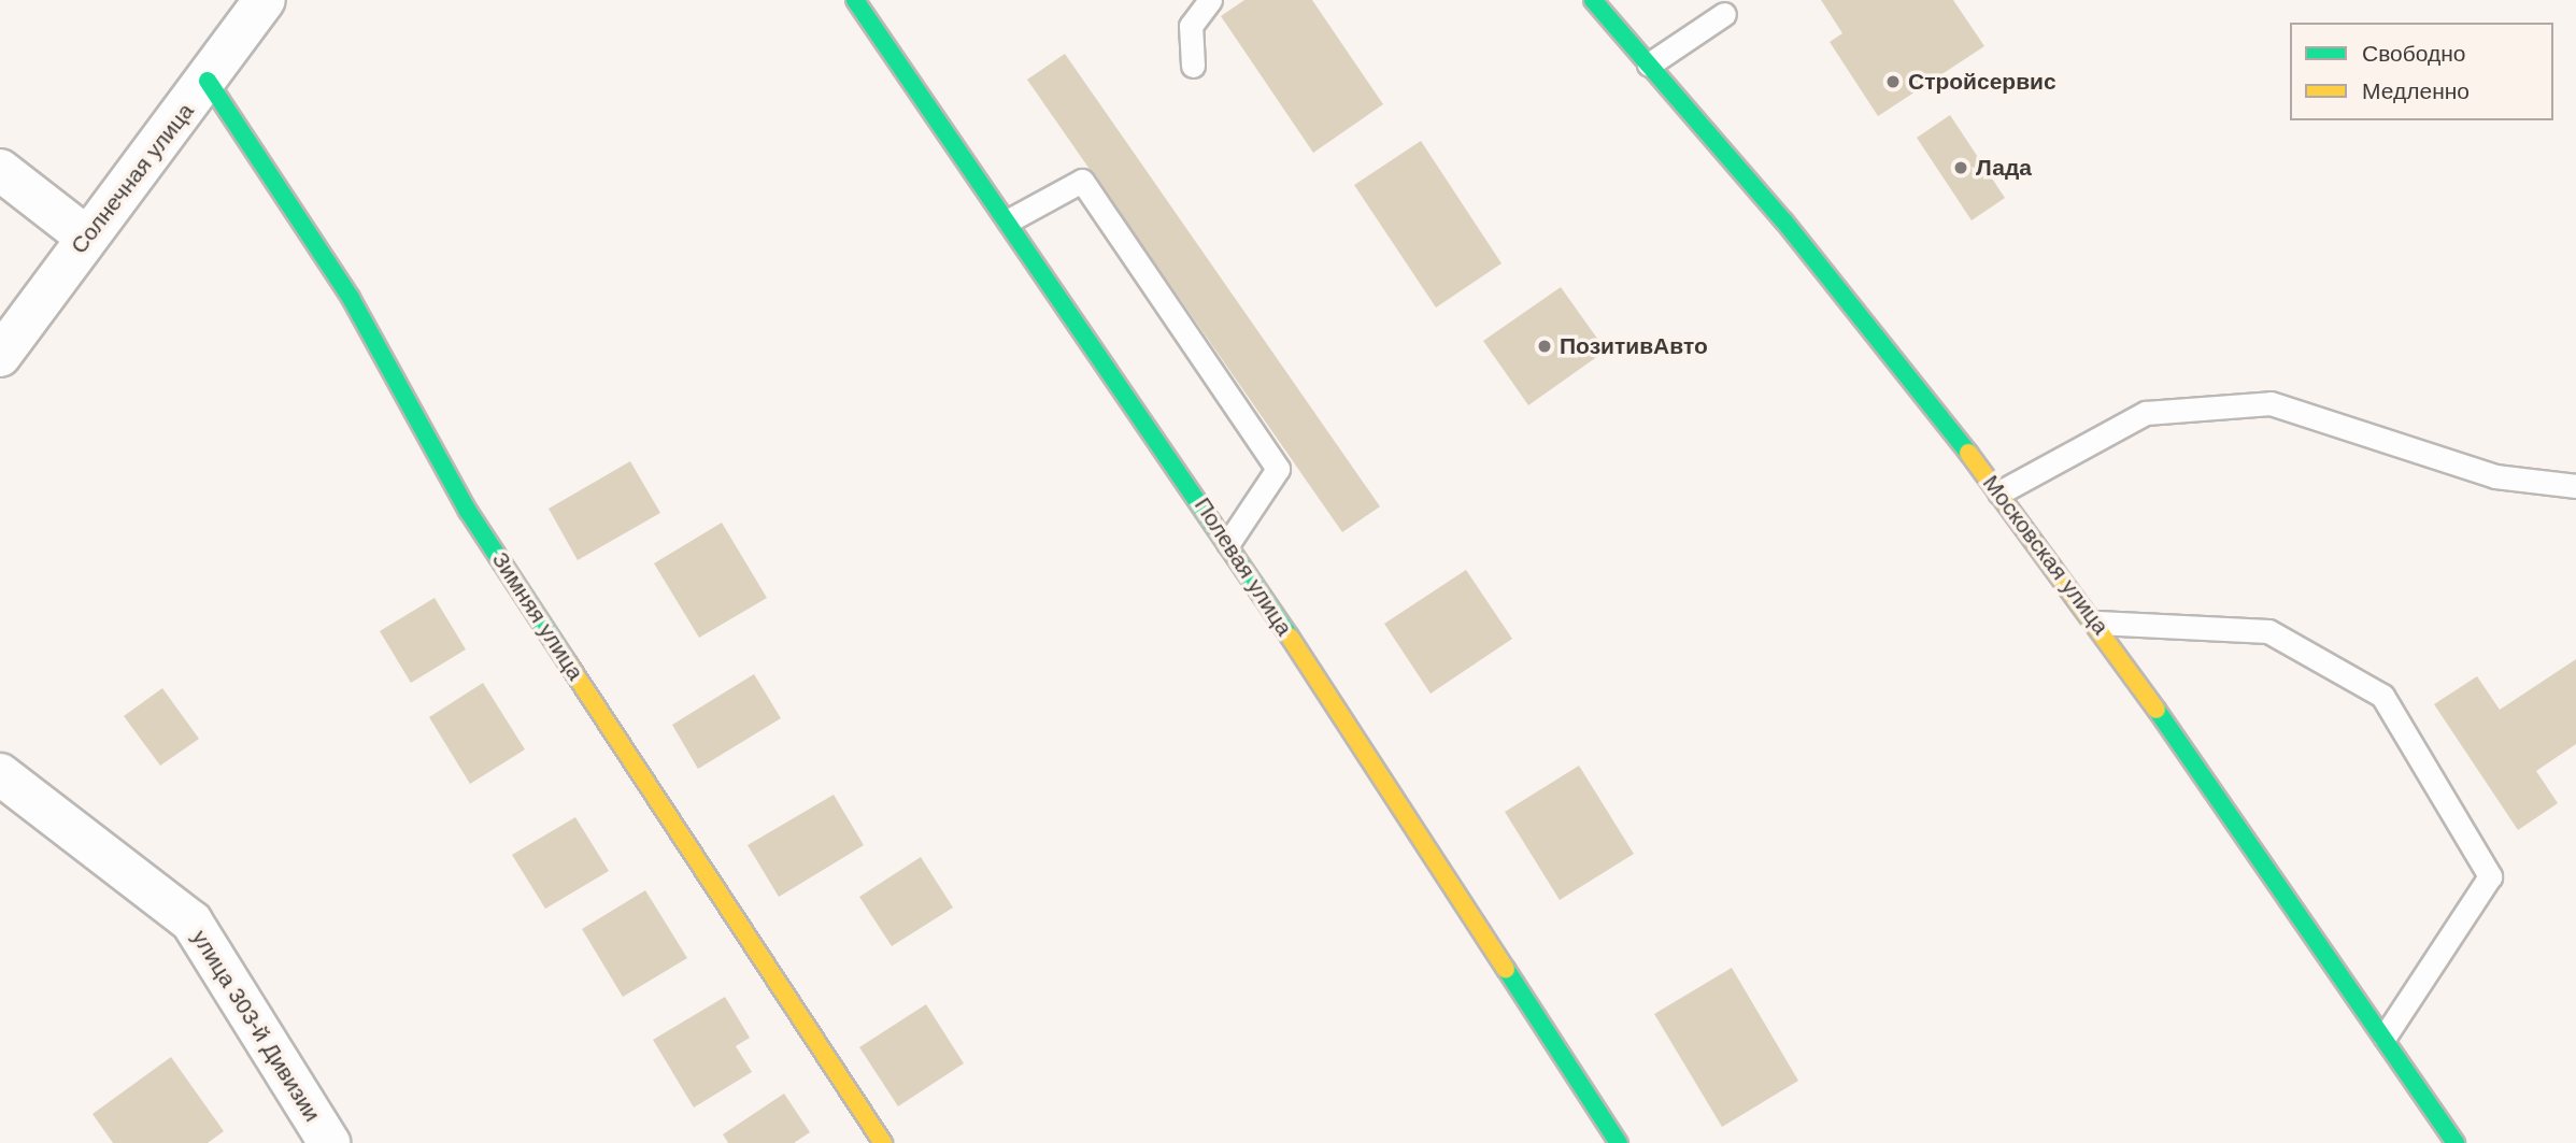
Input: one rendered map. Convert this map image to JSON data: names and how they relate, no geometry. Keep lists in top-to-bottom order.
{
  "streets": {
    "street": [
      "Солнечная улица",
      "Московская улица",
      "Полевая улица",
      "Зимняя улица",
      "улица 303-й Дивизии"
    ]
  },
  "crossings": [
    ["Солнечная улица", "Зимняя улица"]
  ],
  "places": ["Стройсервис", "Лада", "ПозитивАвто"],
  "legend": ["Свободно", "Медленно"]
}
